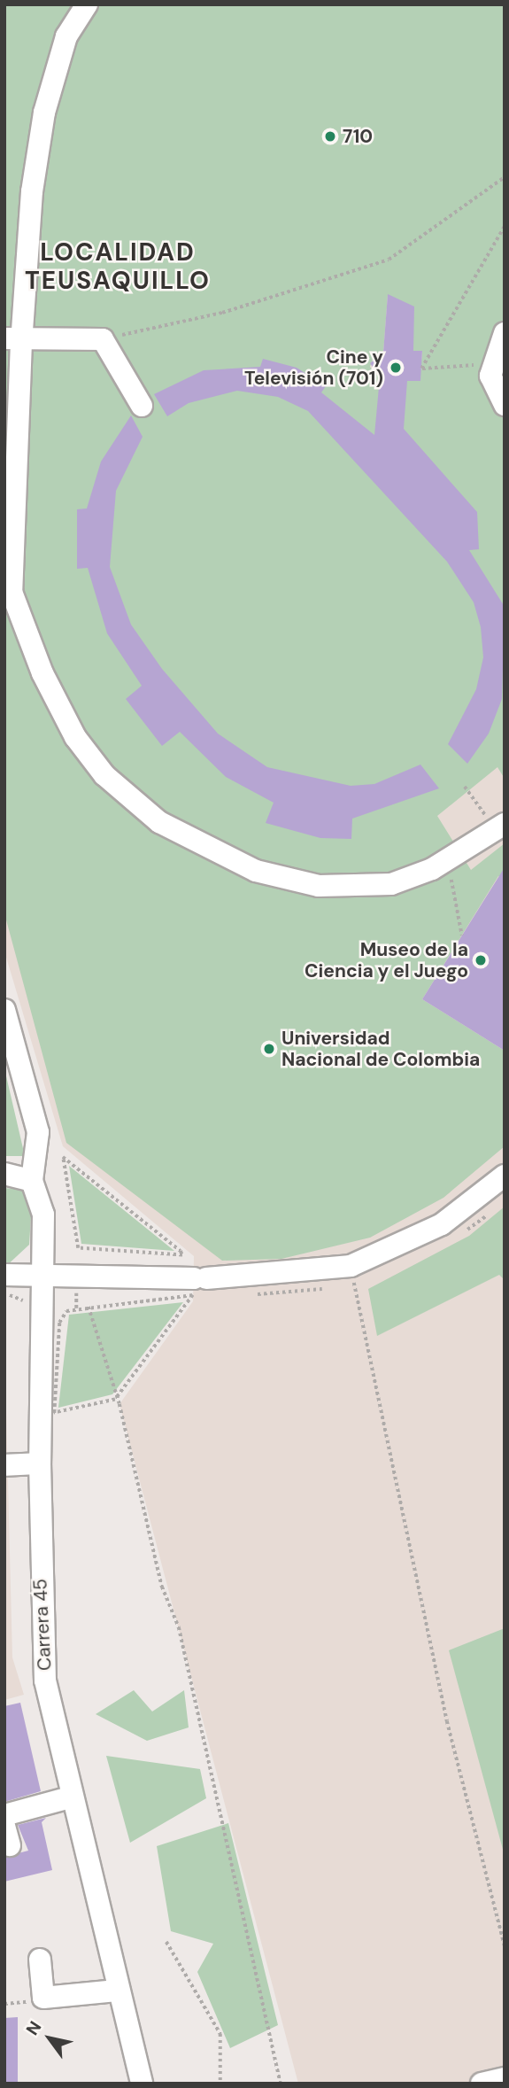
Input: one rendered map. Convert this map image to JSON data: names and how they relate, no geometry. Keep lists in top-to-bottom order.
{
  "streets": {
    "street": ["Carrera 45"]
  },
  "districts": ["LOCALIDAD TEUSAQUILLO"],
  "places": [
    "710",
    "Cine y Televisión (701)",
    "Museo de la Ciencia y el Juego",
    "Universidad Nacional de Colombia"
  ],
  "north": "top left"
}
